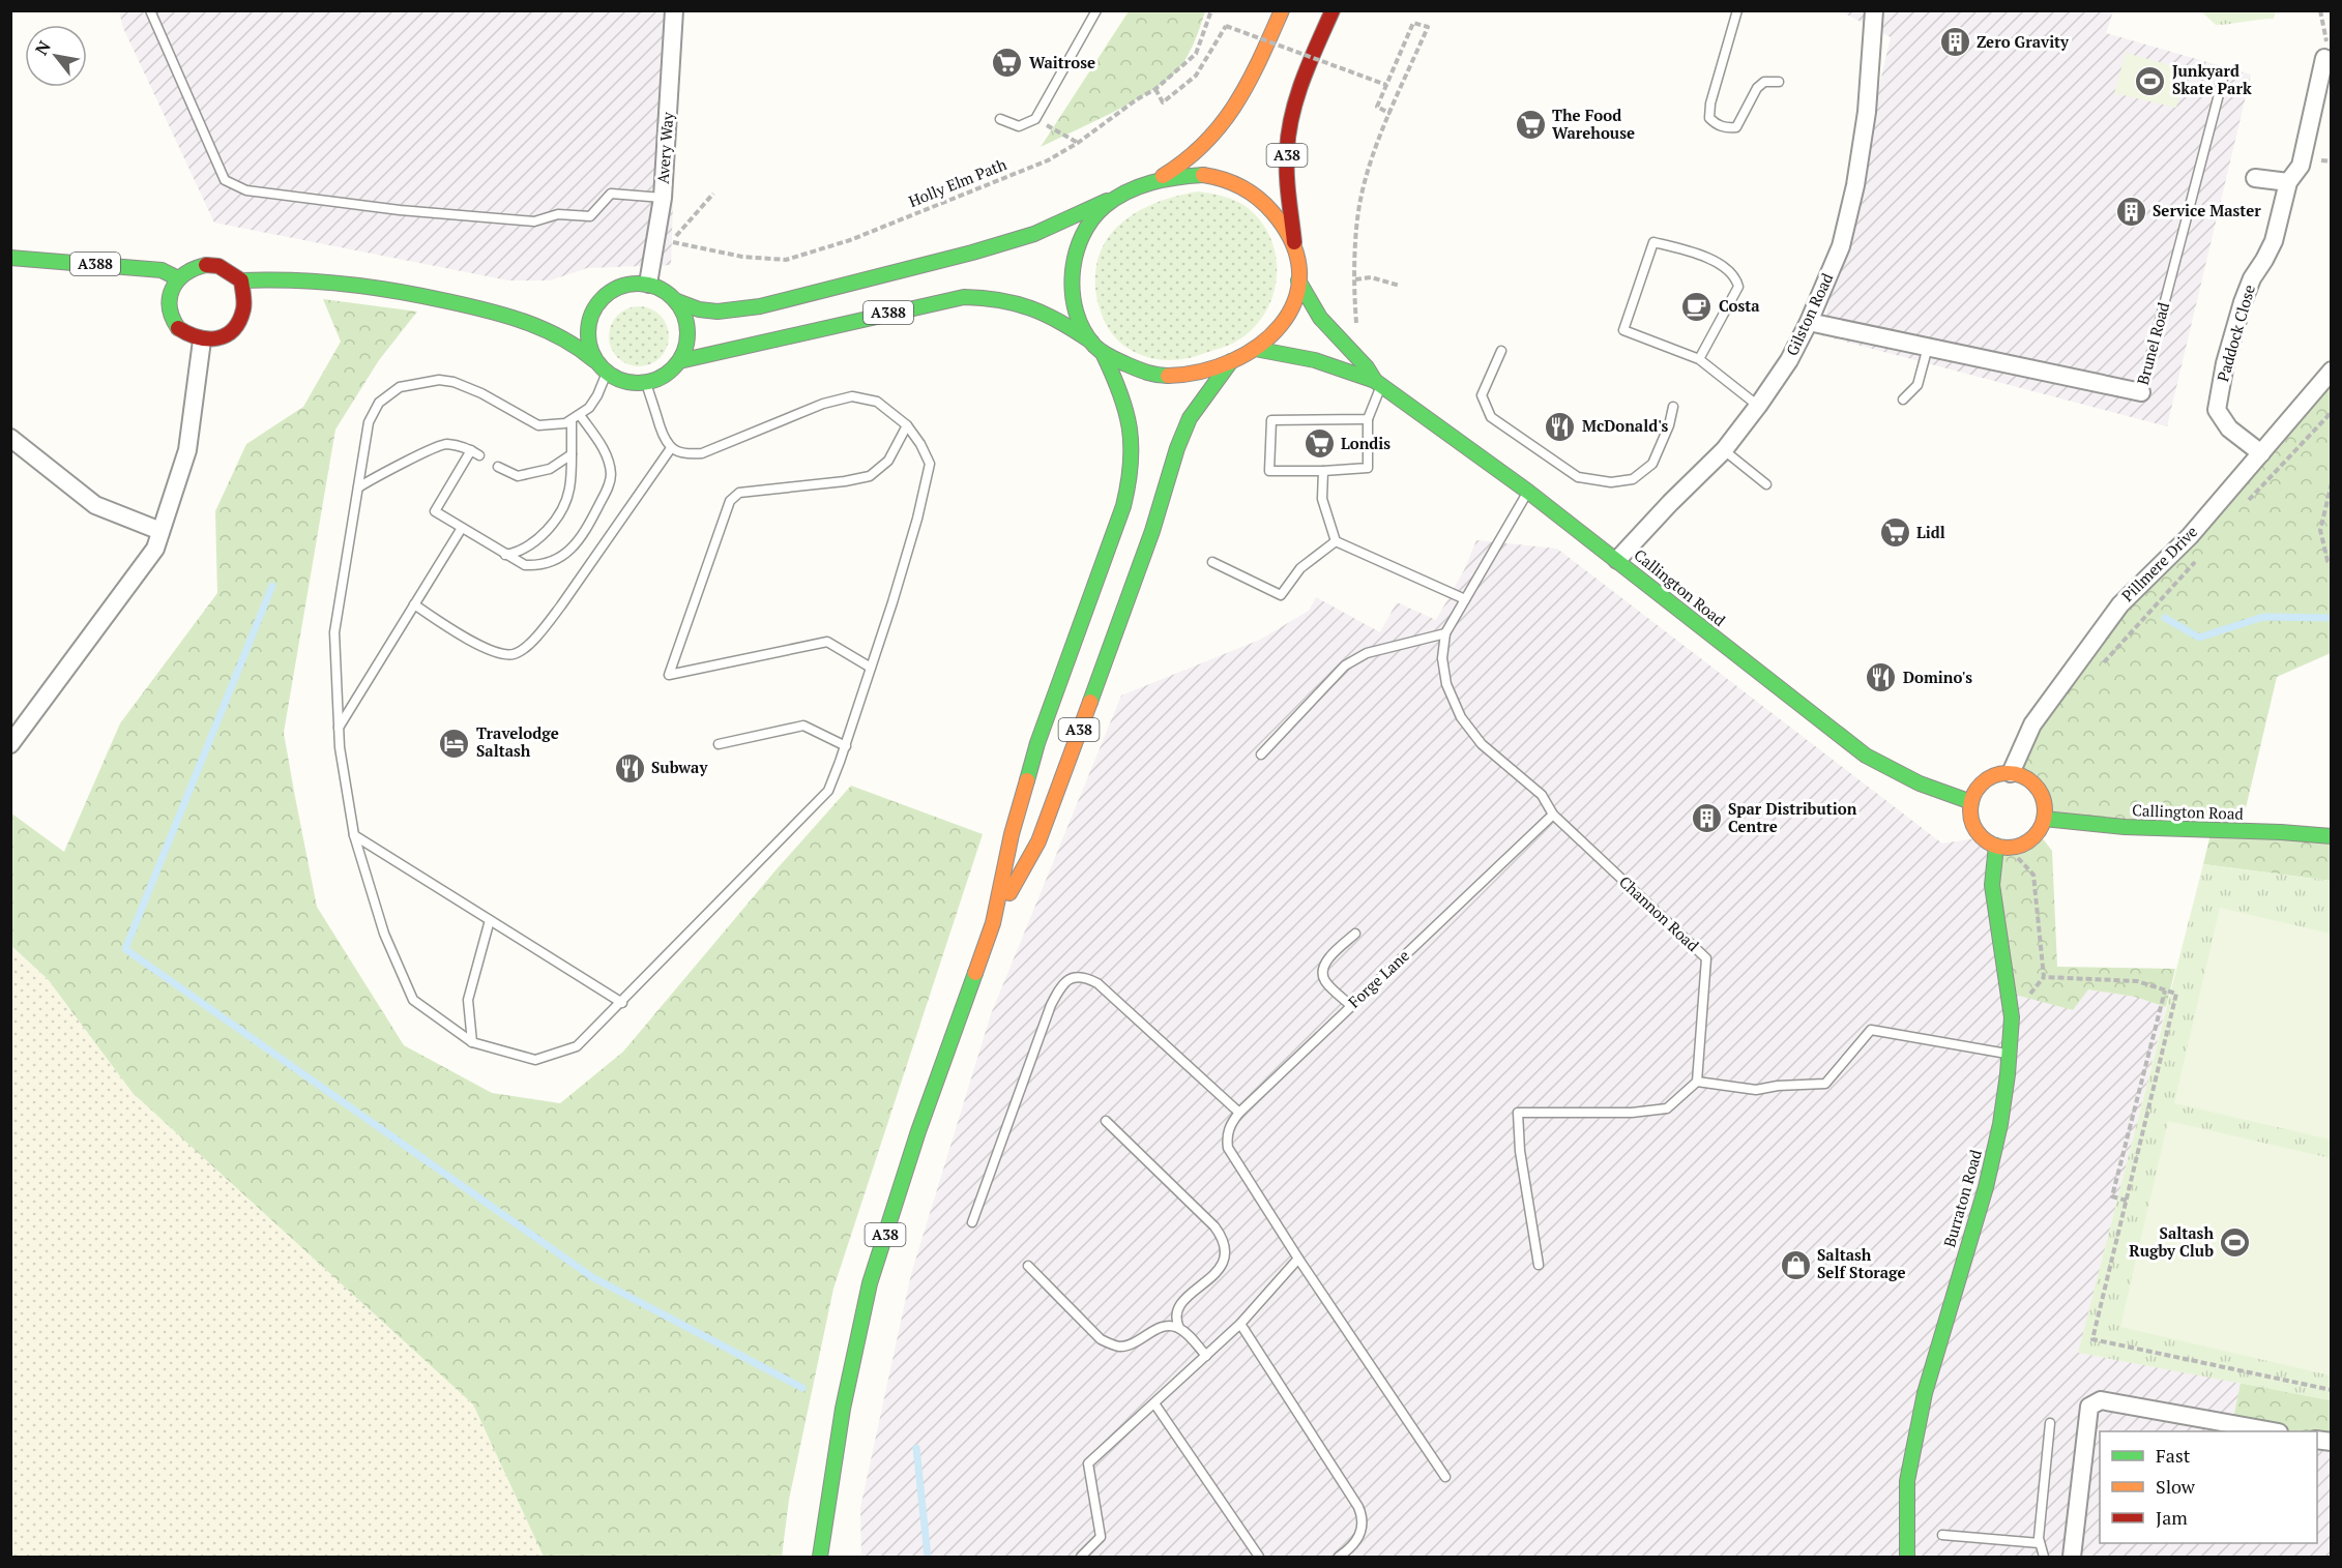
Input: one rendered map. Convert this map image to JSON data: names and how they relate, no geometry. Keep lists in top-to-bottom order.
{
  "streets": {
    "main road": [
      "A38",
      "A388",
      "Callington Road",
      "Burraton Road"
    ],
    "street": [
      "Avery Way",
      "Gilston Road",
      "Paddock Close",
      "Brunel Road",
      "Pillmere Drive"
    ],
    "lane": ["Channon Road", "Forge Lane"],
    "path": ["Holly Elm Path"]
  },
  "crossings": [
    ["Avery Way", "Holly Elm Path"],
    ["Avery Way", "A388"],
    ["A38", "A388"],
    ["A38", "Callington Road"],
    ["A388", "Callington Road"],
    ["Gilston Road", "Brunel Road"],
    ["Gilston Road", "Callington Road"],
    ["Paddock Close", "Pillmere Drive"],
    ["Pillmere Drive", "Callington Road"],
    ["Pillmere Drive", "Burraton Road"],
    ["Callington Road", "Channon Road"],
    ["Callington Road", "Burraton Road"],
    ["Channon Road", "Forge Lane"]
  ],
  "places": {
    "building": ["Zero Gravity", "Service Master", "Spar Distribution Centre"],
    "supermarket": [
      "Waitrose",
      "The Food Warehouse",
      "Londis",
      "Lidl"
    ],
    "sports": ["Junkyard Skate Park", "Saltash Rugby Club"],
    "cafe": ["Costa"],
    "restaurant": ["McDonald's", "Domino's", "Subway"],
    "hotel": ["Travelodge Saltash"],
    "shop": ["Saltash Self Storage"]
  },
  "legend": ["Fast", "Slow", "Jam"],
  "north": "top left"
}
